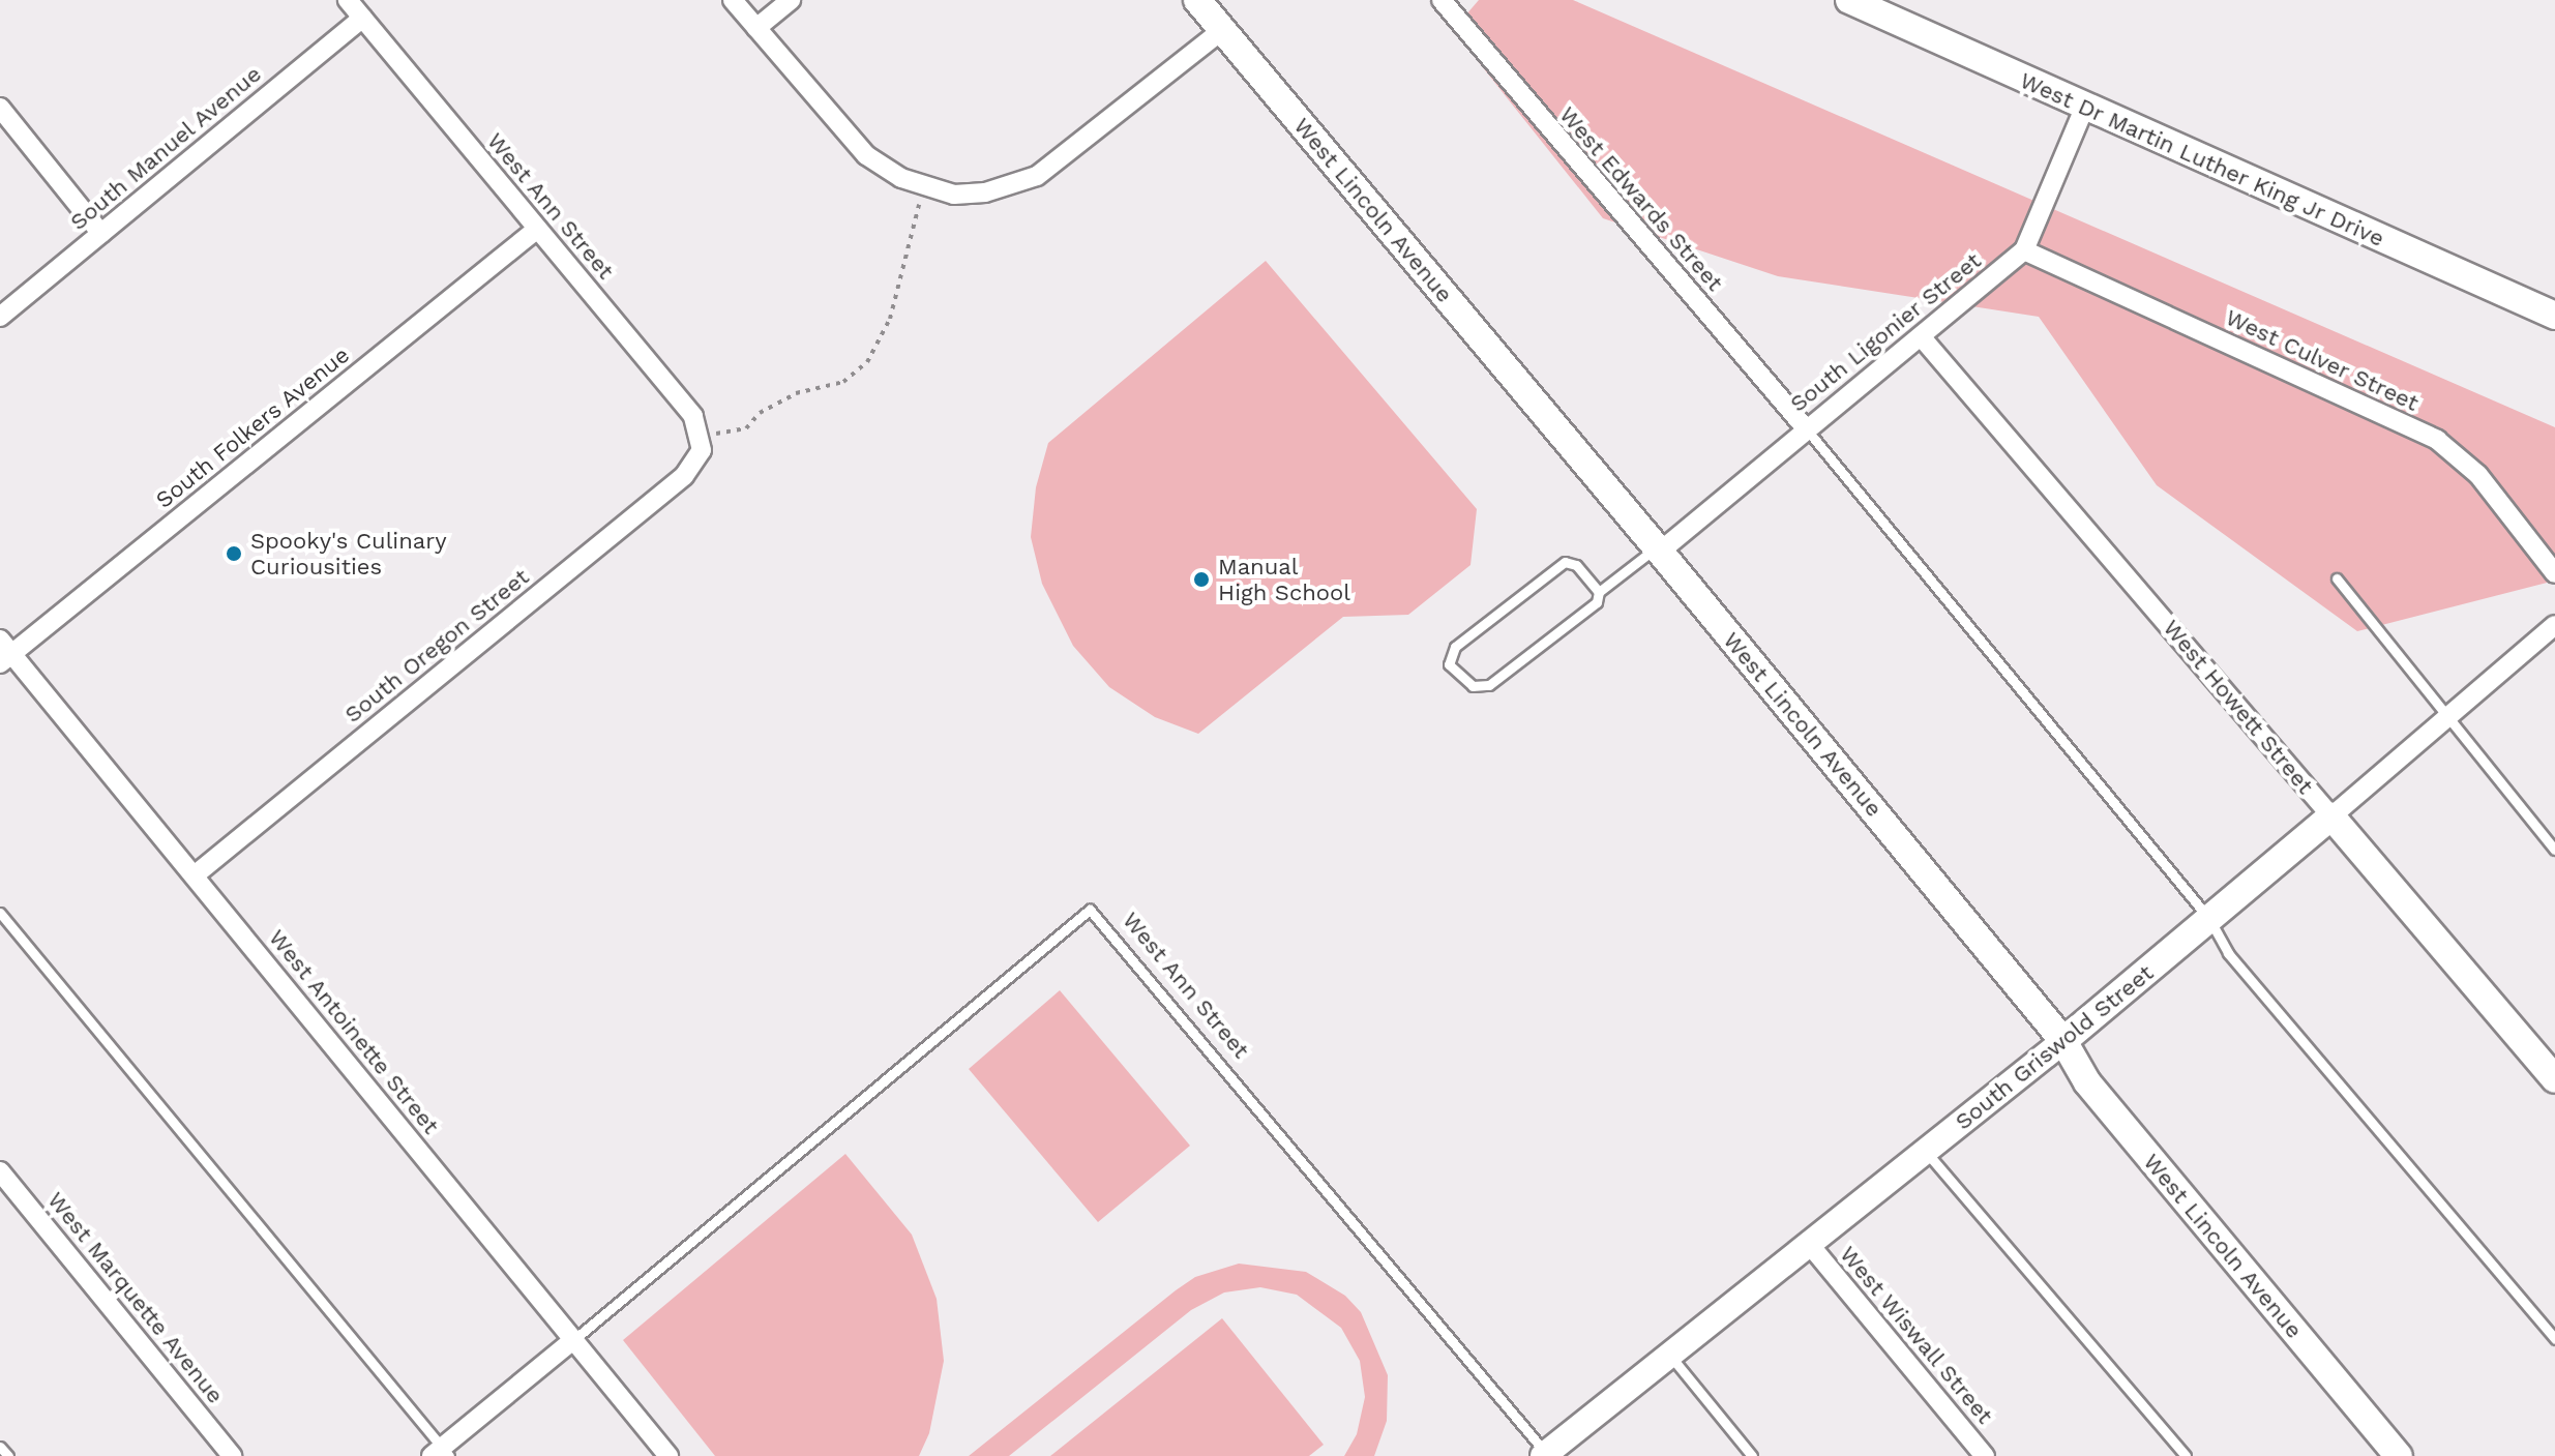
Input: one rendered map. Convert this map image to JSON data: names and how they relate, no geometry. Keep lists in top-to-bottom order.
{
  "streets": {
    "main road": [
      "West Dr Martin Luther King Jr Drive",
      "West Lincoln Avenue",
      "West Howett Street",
      "South Griswold Street"
    ],
    "street": [
      "South Manuel Avenue",
      "West Edwards Street",
      "West Ann Street",
      "South Ligonier Street",
      "West Culver Street",
      "South Folkers Avenue",
      "South Oregon Street",
      "West Antoinette Street",
      "West Marquette Avenue",
      "West Wiswall Street"
    ]
  },
  "crossings": [
    ["South Manuel Avenue", "West Ann Street"],
    ["West Dr Martin Luther King Jr Drive", "South Ligonier Street"],
    ["West Edwards Street", "South Ligonier Street"],
    ["West Ann Street", "South Folkers Avenue"],
    ["West Ann Street", "South Oregon Street"],
    ["West Ann Street", "West Antoinette Street"],
    ["West Ann Street", "South Griswold Street"],
    ["West Lincoln Avenue", "South Ligonier Street"],
    ["West Lincoln Avenue", "South Griswold Street"],
    ["South Ligonier Street", "West Culver Street"],
    ["South Ligonier Street", "West Howett Street"],
    ["South Folkers Avenue", "West Antoinette Street"],
    ["South Oregon Street", "West Antoinette Street"],
    ["West Howett Street", "South Griswold Street"],
    ["South Griswold Street", "West Wiswall Street"]
  ],
  "places": ["Spooky's Culinary Curiousities", "Manual High School"]
}
